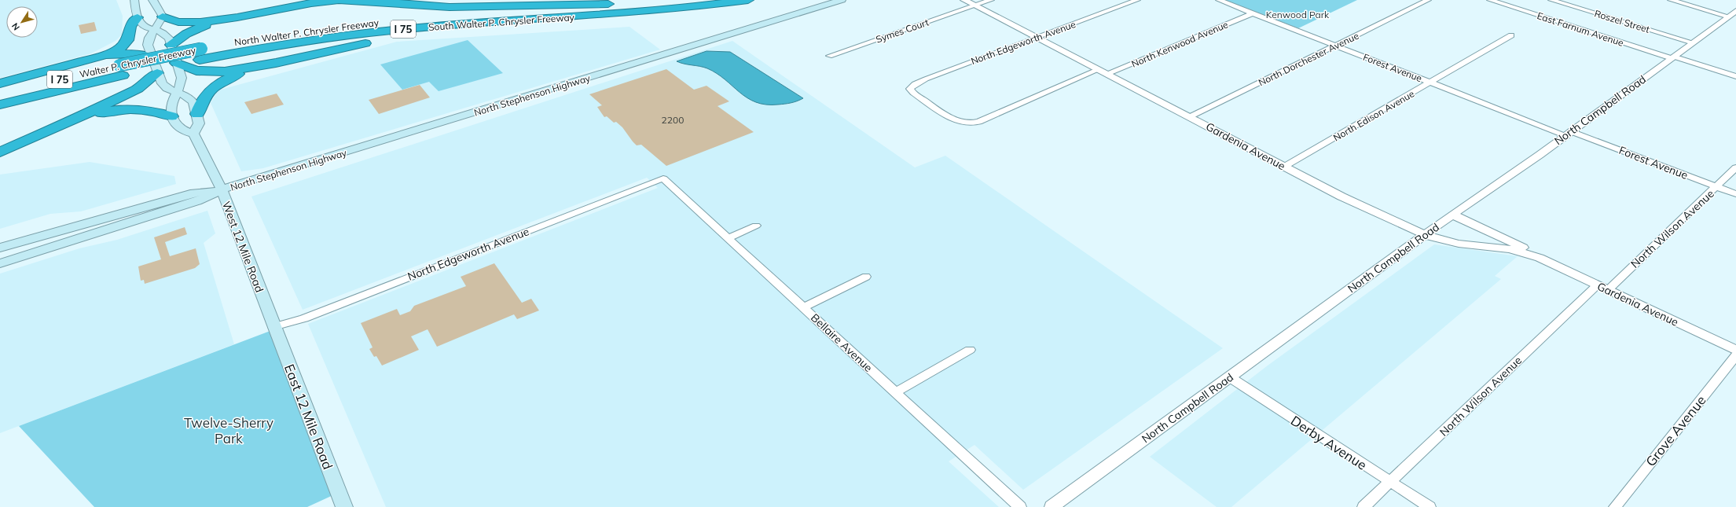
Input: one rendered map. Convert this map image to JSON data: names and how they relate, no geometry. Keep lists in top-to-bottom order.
{
  "streets": {
    "highway": ["South Walter P. Chrysler Freeway", "I 75", "Walter P. Chrysler Freeway"],
    "main road": ["North Stephenson Highway", "West 12 Mile Road", "East 12 Mile Road"],
    "street": [
      "Roszel Street",
      "East Farnum Avenue",
      "Symes Court",
      "North Edgeworth Avenue",
      "North Kenwood Avenue",
      "North Dorchester Avenue",
      "Forest Avenue",
      "North Campbell Road",
      "North Edison Avenue",
      "Gardenia Avenue",
      "North Wilson Avenue",
      "Bellaire Avenue",
      "Grove Avenue",
      "Derby Avenue"
    ]
  },
  "crossings": [
    ["Roszel Street", "North Campbell Road"],
    ["South Walter P. Chrysler Freeway", "I 75"],
    ["South Walter P. Chrysler Freeway", "Walter P. Chrysler Freeway"],
    ["East Farnum Avenue", "North Campbell Road"],
    ["Symes Court", "Gardenia Avenue"],
    ["North Edgeworth Avenue", "Gardenia Avenue"],
    ["North Edgeworth Avenue", "West 12 Mile Road"],
    ["North Edgeworth Avenue", "Bellaire Avenue"],
    ["North Edgeworth Avenue", "East 12 Mile Road"],
    ["North Kenwood Avenue", "Forest Avenue"],
    ["North Kenwood Avenue", "Gardenia Avenue"],
    ["North Dorchester Avenue", "Forest Avenue"],
    ["North Dorchester Avenue", "Gardenia Avenue"],
    ["Forest Avenue", "North Campbell Road"],
    ["Forest Avenue", "North Edison Avenue"],
    ["Forest Avenue", "North Wilson Avenue"],
    ["North Stephenson Highway", "West 12 Mile Road"],
    ["North Campbell Road", "Gardenia Avenue"],
    ["North Campbell Road", "Derby Avenue"],
    ["North Edison Avenue", "Gardenia Avenue"],
    ["Gardenia Avenue", "North Wilson Avenue"],
    ["North Wilson Avenue", "Derby Avenue"],
    ["West 12 Mile Road", "East 12 Mile Road"]
  ],
  "parks": ["Kenwood Park", "Twelve-Sherry Park"],
  "house_numbers": ["2200"],
  "north": "bottom left"
}
